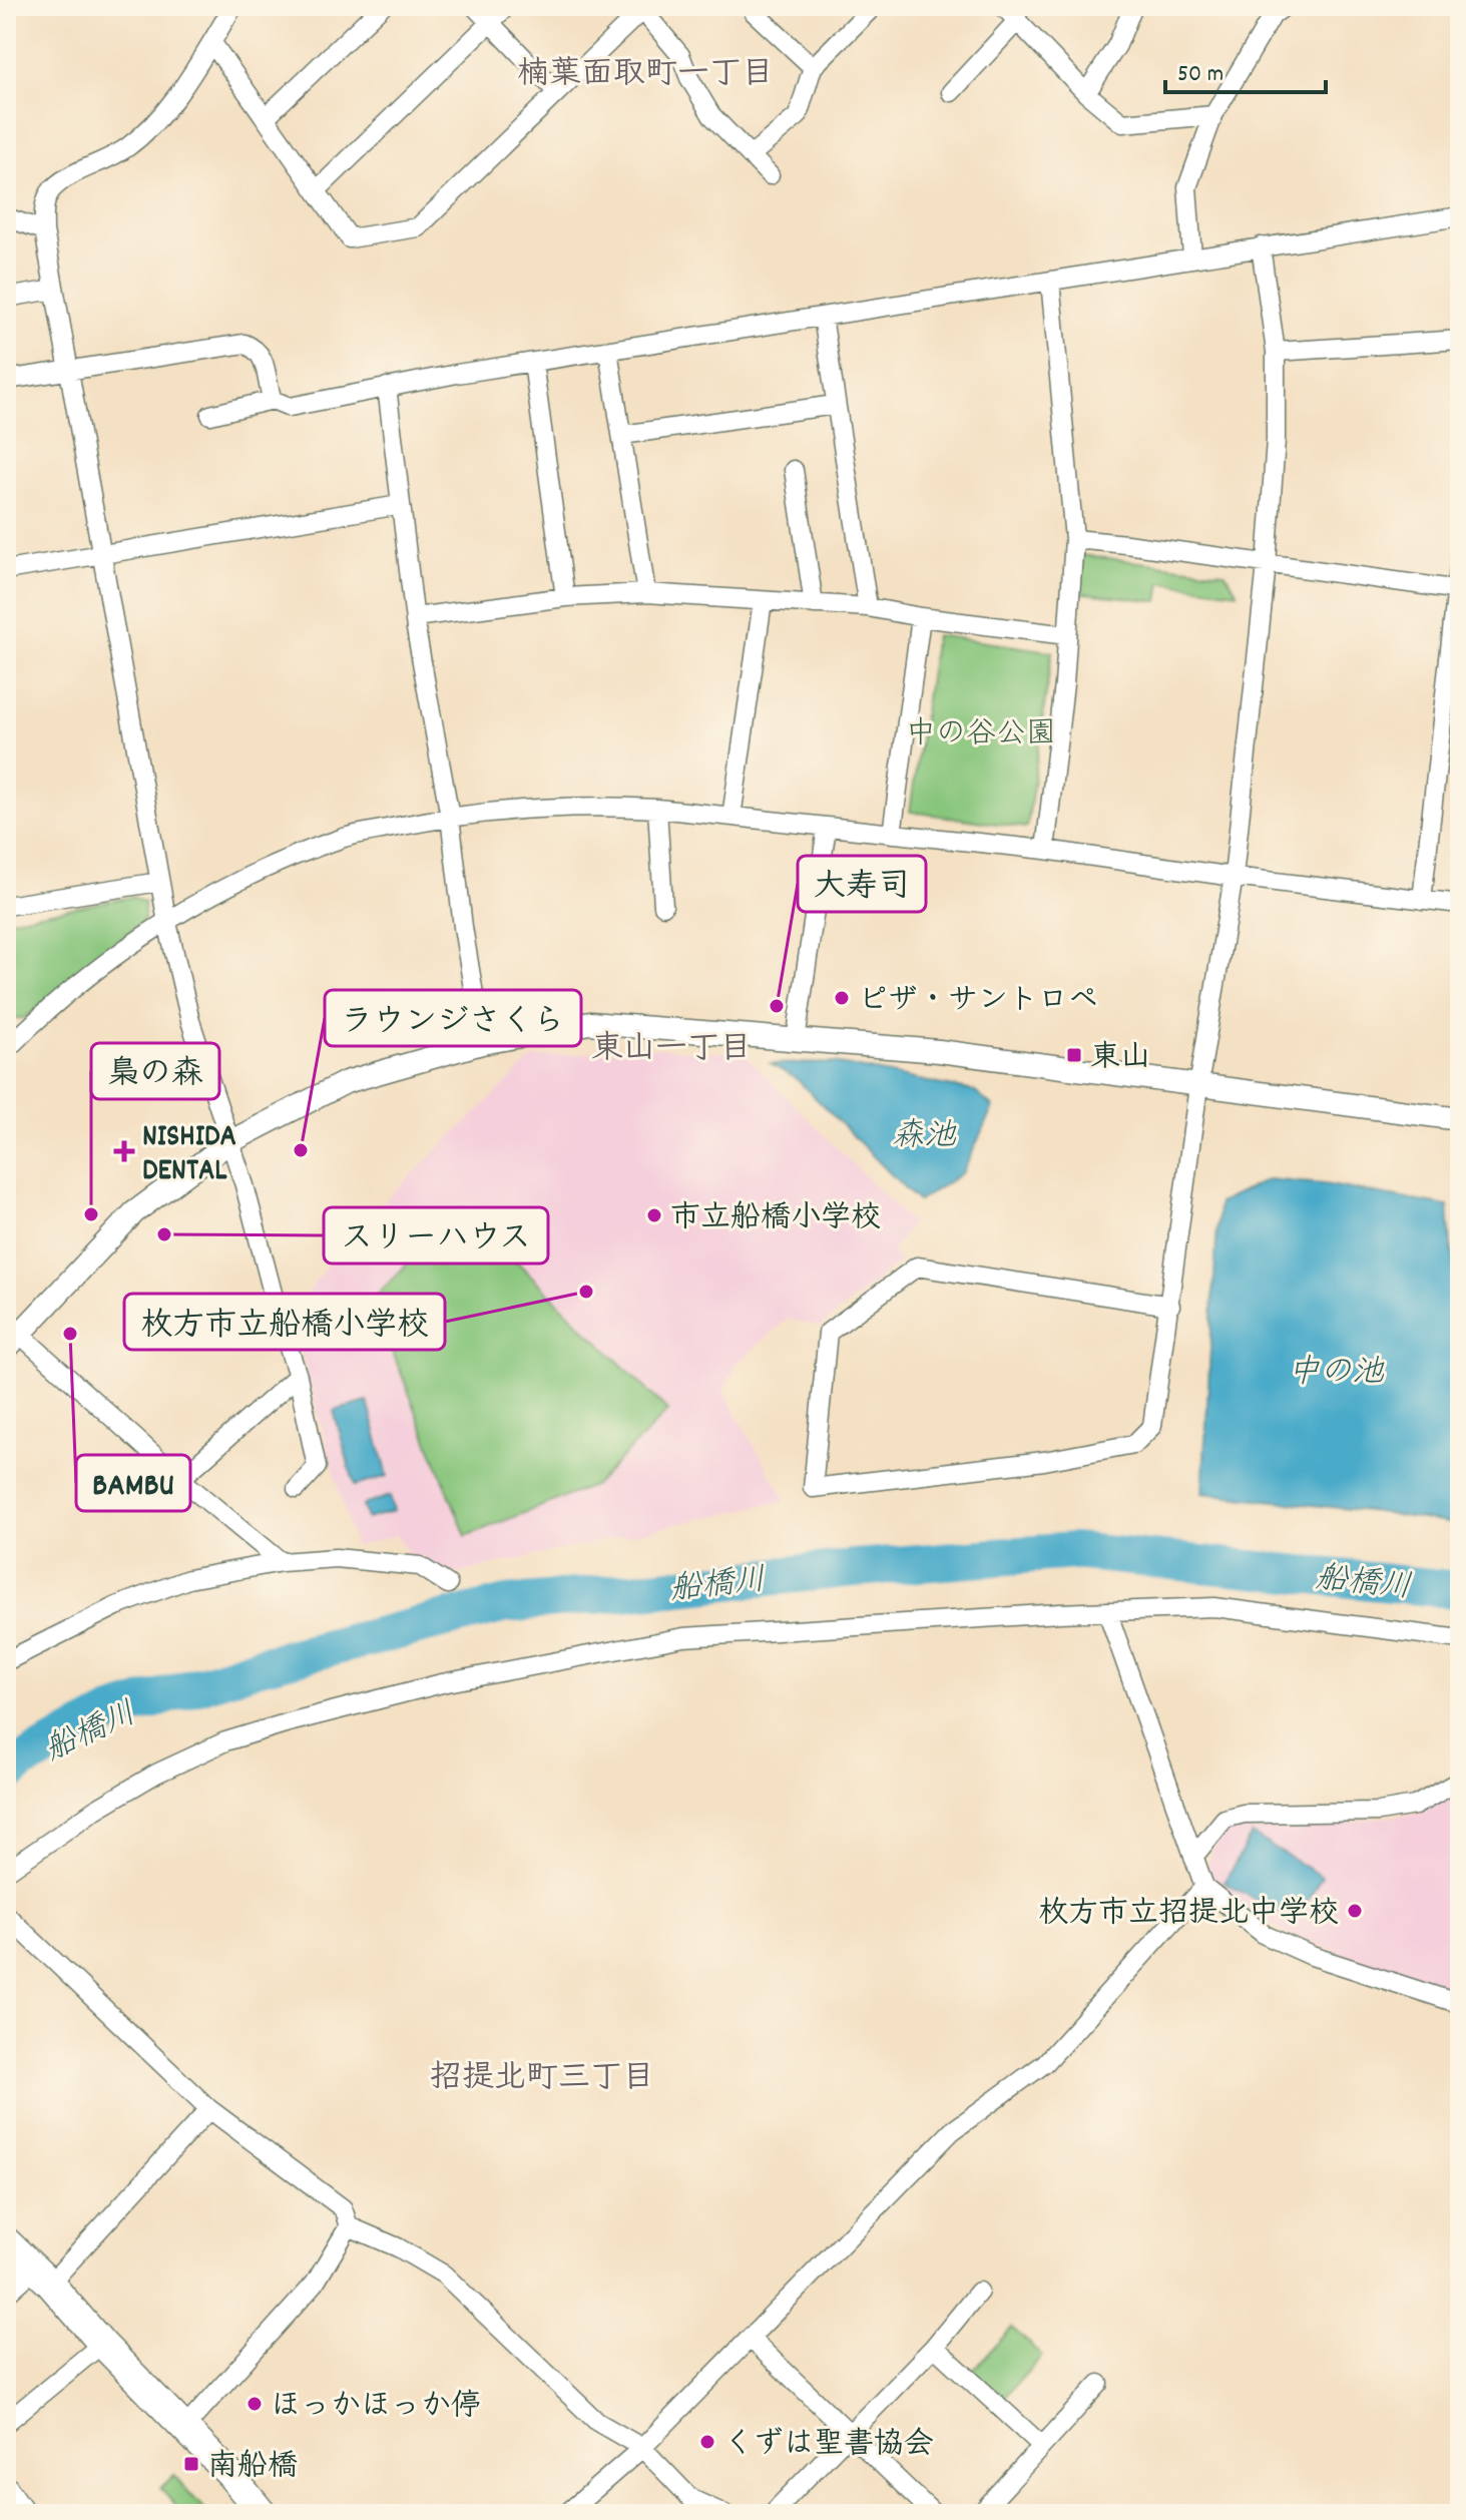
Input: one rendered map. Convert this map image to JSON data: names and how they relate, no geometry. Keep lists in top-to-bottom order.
{
  "districts": ["楠葉面取町一丁目", "東山一丁目", "招提北町三丁目"],
  "water": ["森池", "中の池", "船橋川"],
  "parks": ["中の谷公園"],
  "places": {
    "other": [
      "ピザ・サントロペ",
      "大寿司",
      "ラウンジさくら",
      "梟の森",
      "市立船橋小学校",
      "スリーハウス",
      "枚方市立船橋小学校",
      "BAMBU",
      "枚方市立招提北中学校",
      "ほっかほっか停",
      "くずは聖書協会"
    ],
    "transit": ["東山", "南船橋"],
    "health": ["NISHIDA DENTAL"]
  },
  "scale_bar": "50 m"
}
